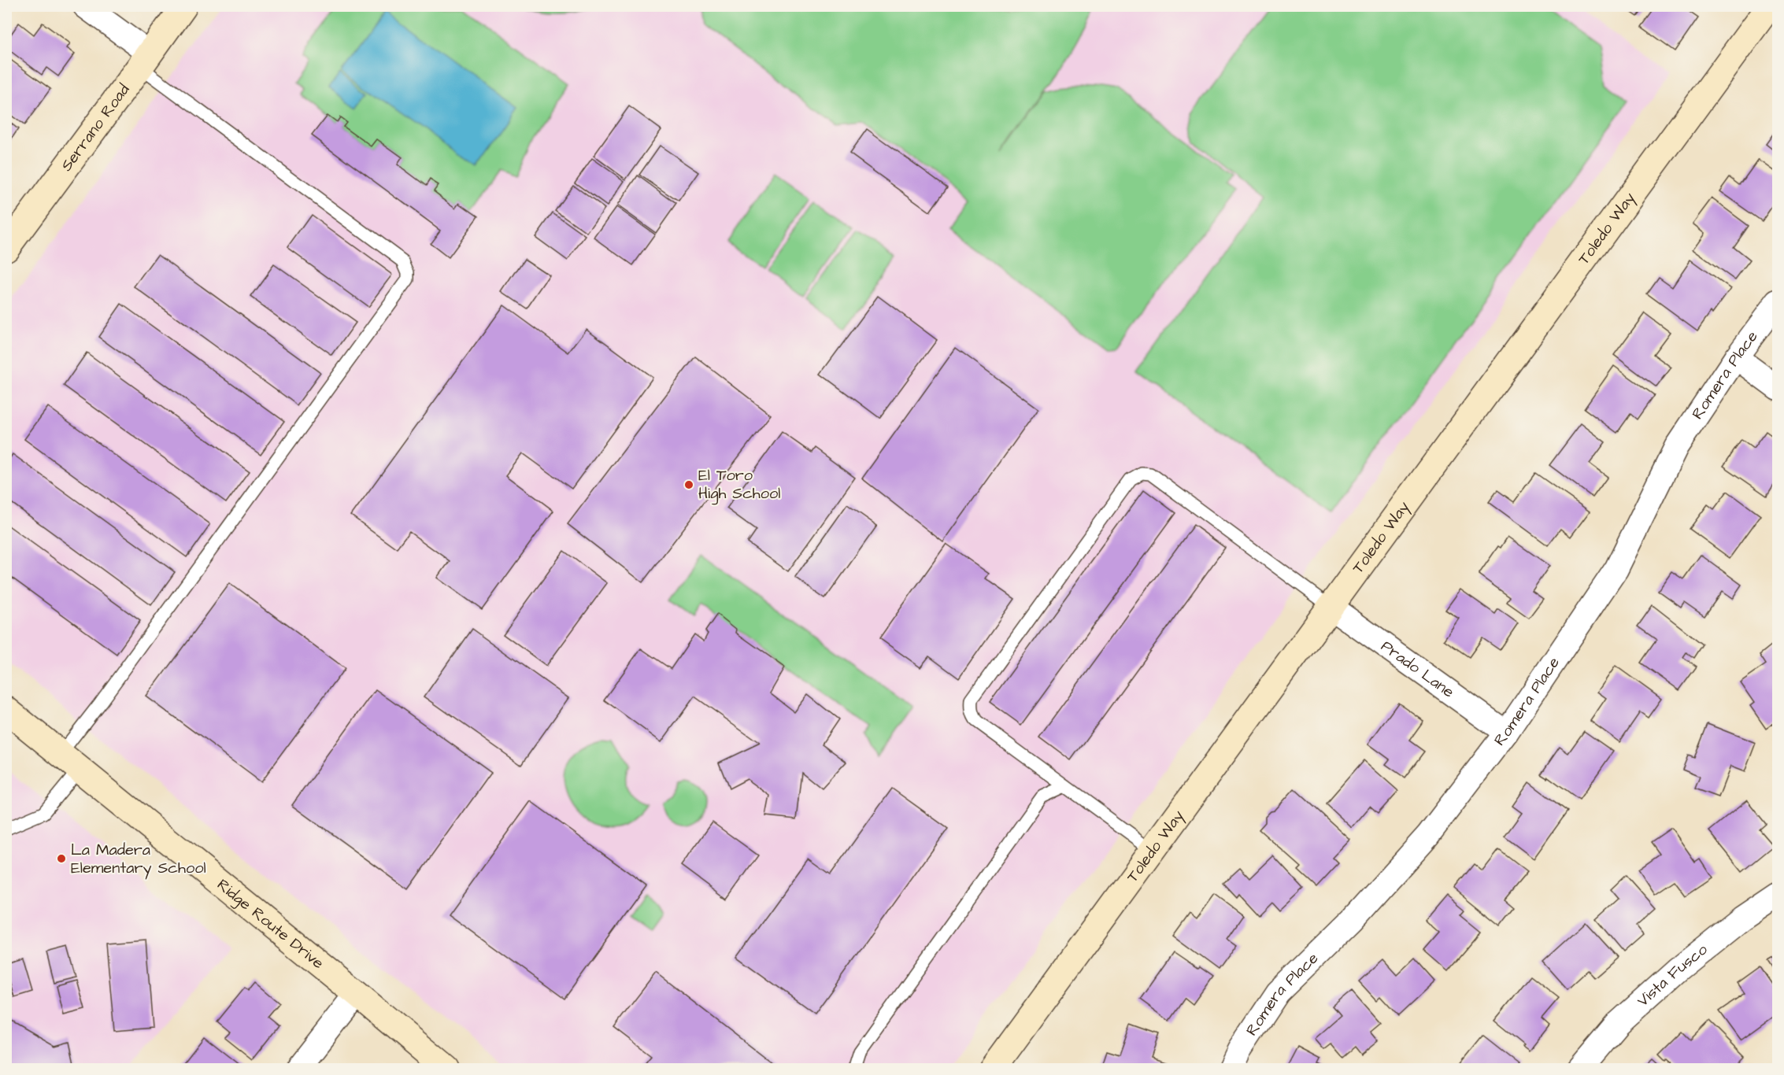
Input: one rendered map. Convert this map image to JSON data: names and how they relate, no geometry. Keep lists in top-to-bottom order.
{
  "streets": {
    "main road": ["Serrano Road", "Toledo Way", "Ridge Route Drive"],
    "street": ["Romera Place", "Prado Lane", "Vista Fusco"]
  },
  "crossings": [
    ["Toledo Way", "Prado Lane"],
    ["Romera Place", "Prado Lane"]
  ],
  "places": ["El Toro High School", "La Madera Elementary School"]
}
